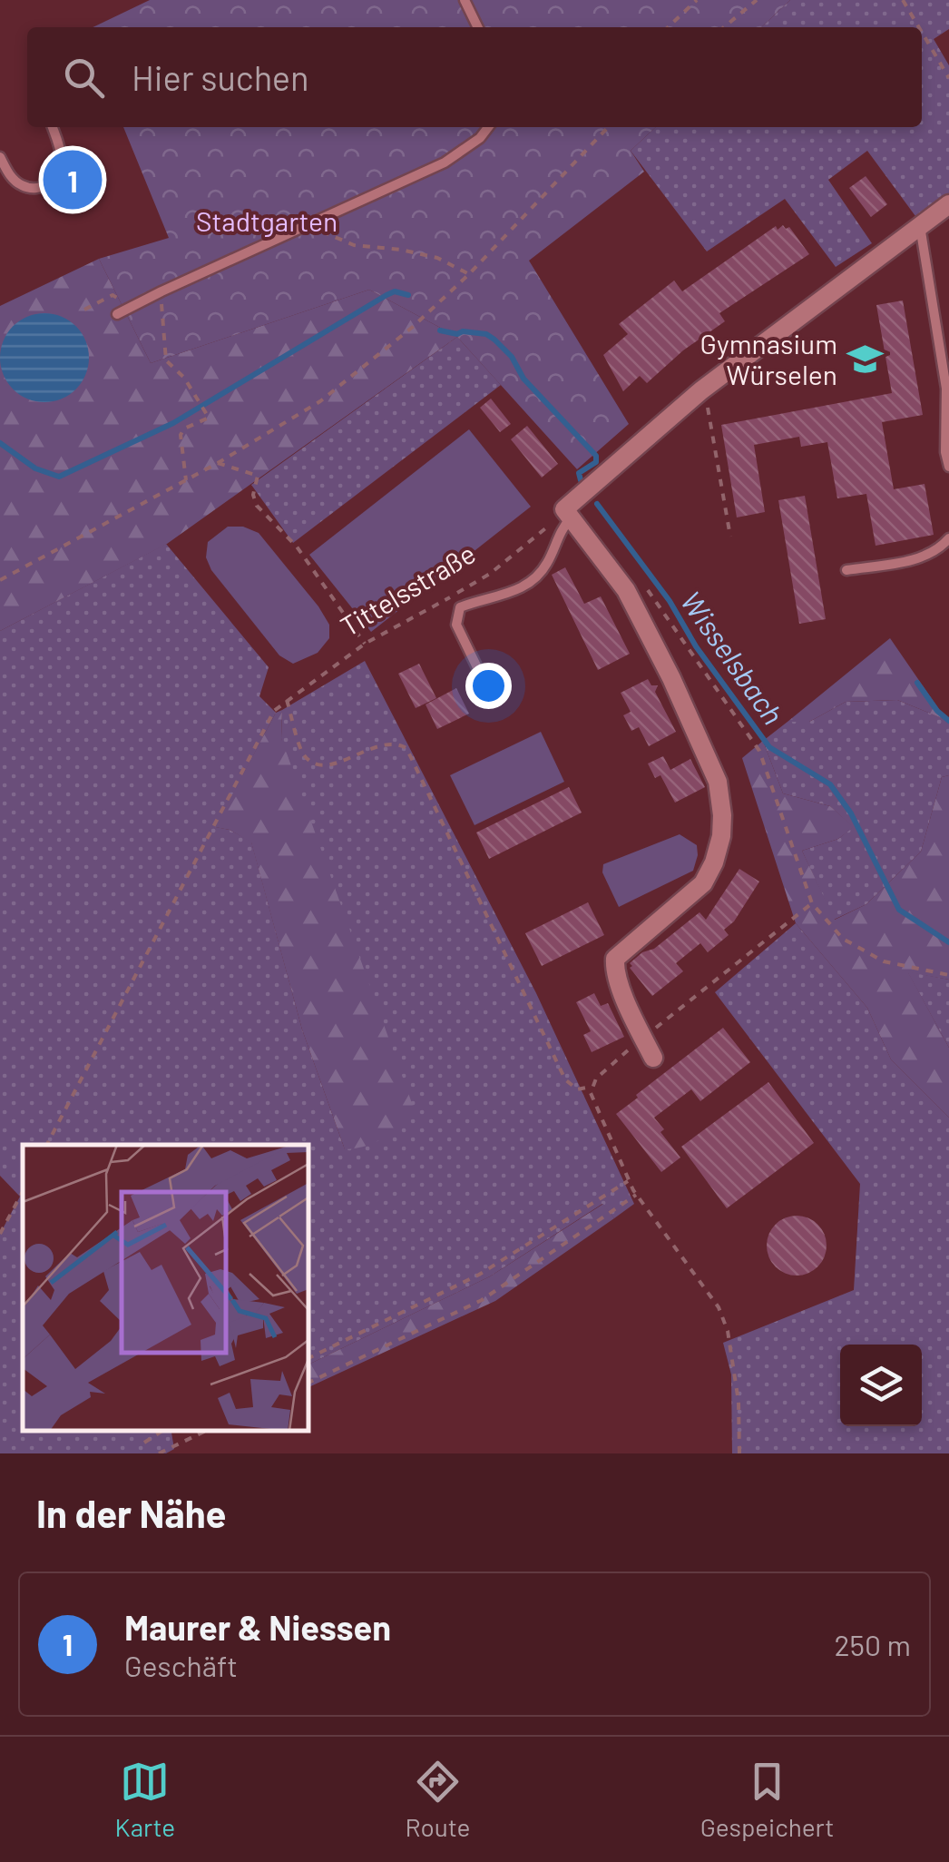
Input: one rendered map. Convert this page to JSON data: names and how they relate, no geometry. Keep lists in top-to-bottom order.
{
  "streets": {
    "path": ["Tittelsstraße"]
  },
  "water": ["Wisselsbach"],
  "parks": ["Stadtgarten"],
  "places": {
    "school or university": ["Gymnasium Würselen"]
  },
  "page": {
    "search": "Hier suchen",
    "pins": "1",
    "heading": "In der Nähe",
    "list": [
      {
        "mark": "1",
        "name": "Maurer & Niessen",
        "note": "Geschäft",
        "value": "250 m"
      }
    ],
    "nav": ["Karte", "Route", "Gespeichert"]
  }
}
